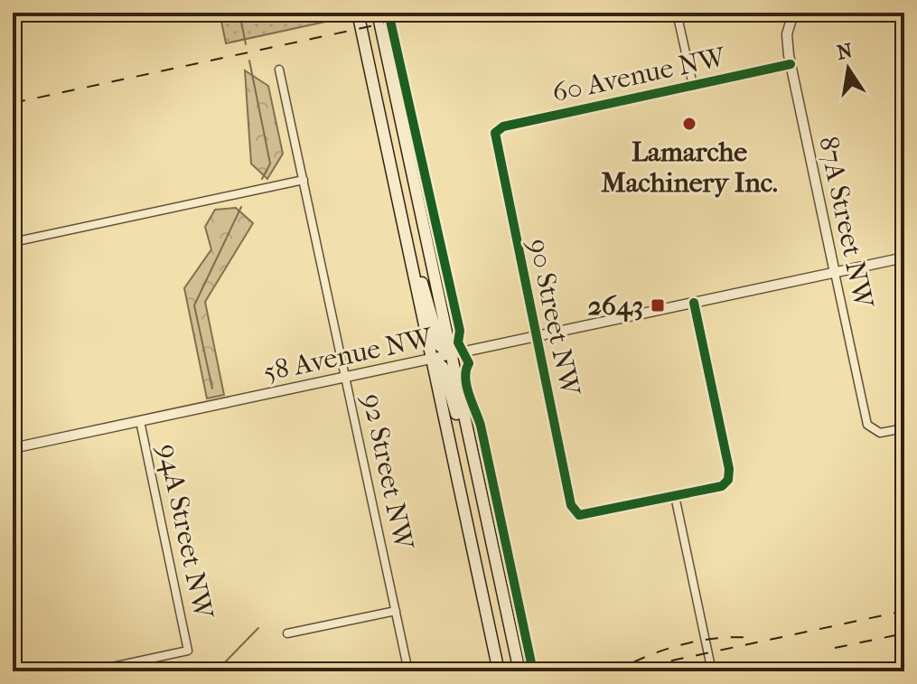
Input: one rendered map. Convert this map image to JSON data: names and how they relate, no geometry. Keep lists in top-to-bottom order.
{
  "streets": {
    "street": [
      "60 Avenue NW",
      "87A Street NW",
      "90 Street NW",
      "58 Avenue NW",
      "92 Street NW",
      "94A Street NW"
    ]
  },
  "crossings": [
    ["60 Avenue NW", "87A Street NW"],
    ["60 Avenue NW", "90 Street NW"],
    ["87A Street NW", "58 Avenue NW"],
    ["90 Street NW", "58 Avenue NW"],
    ["58 Avenue NW", "92 Street NW"],
    ["58 Avenue NW", "94A Street NW"]
  ],
  "places": {
    "other": ["Lamarche Machinery Inc."],
    "transit": ["2643"]
  },
  "north": "top"
}
